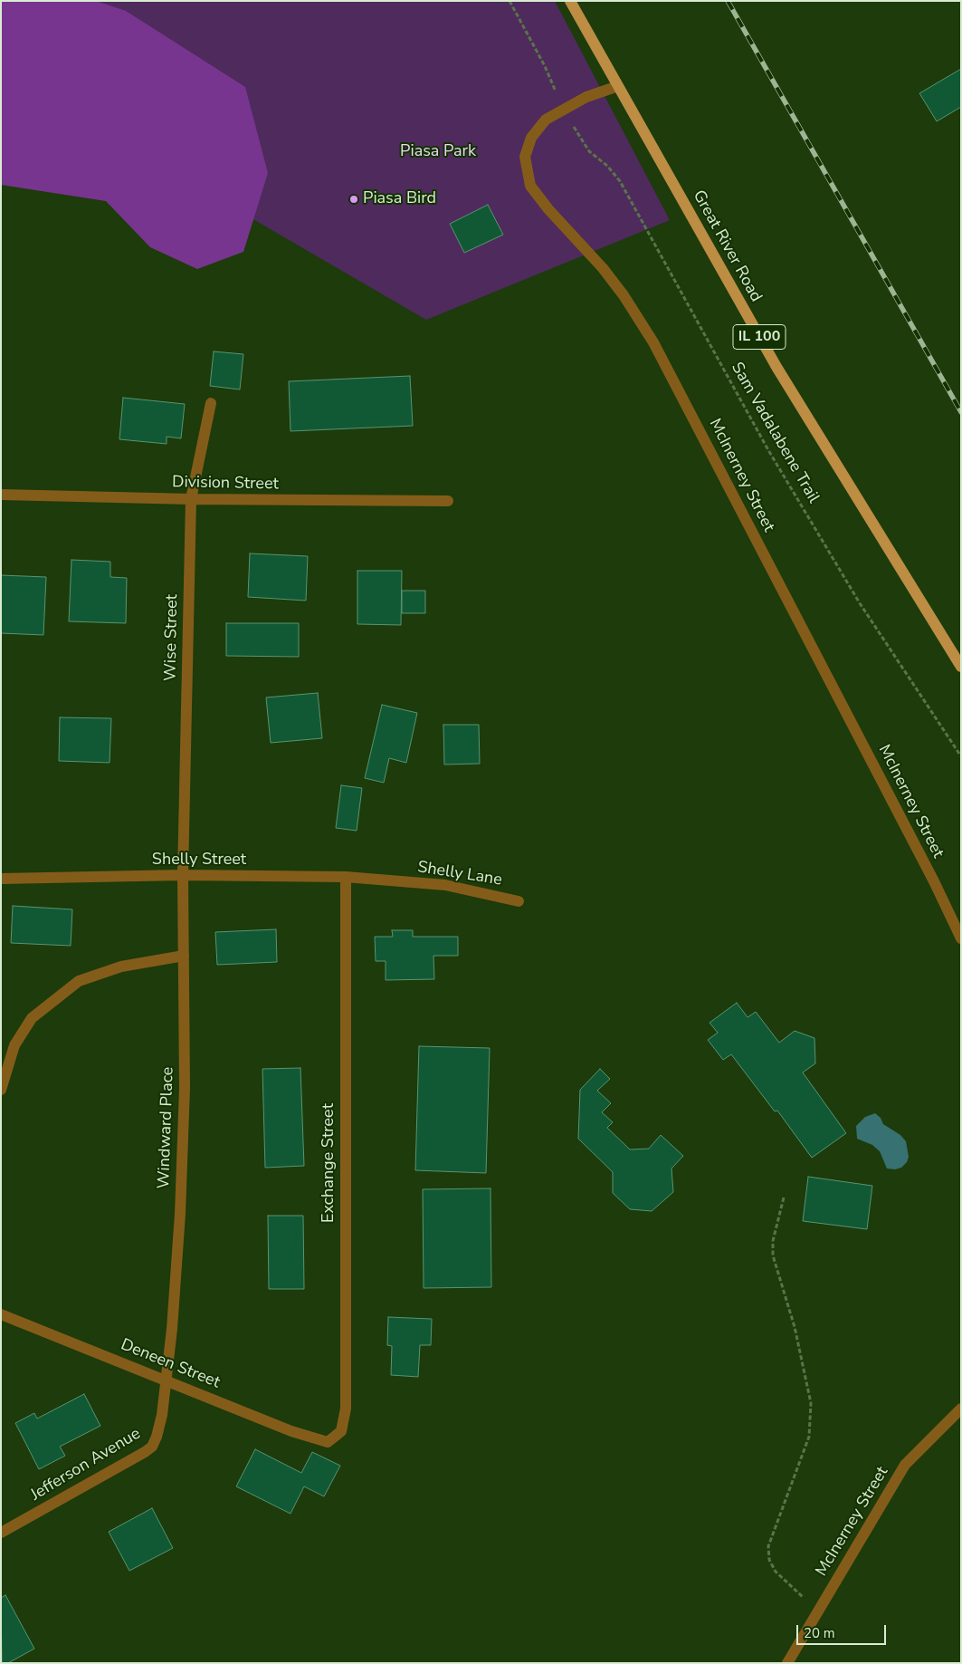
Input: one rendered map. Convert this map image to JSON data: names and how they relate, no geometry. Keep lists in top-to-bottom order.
{
  "streets": {
    "main road": ["Great River Road", "IL 100"],
    "street": [
      "McInerney Street",
      "Division Street",
      "Wise Street",
      "Shelly Street",
      "Shelly Lane",
      "Windward Place",
      "Exchange Street",
      "Deneen Street",
      "Jefferson Avenue"
    ],
    "path": ["Sam Vadalabene Trail"]
  },
  "crossings": [
    ["Great River Road", "McInerney Street"],
    ["Sam Vadalabene Trail", "McInerney Street"],
    ["Division Street", "Wise Street"],
    ["Wise Street", "Shelly Street"],
    ["Wise Street", "Windward Place"],
    ["Shelly Street", "Shelly Lane"],
    ["Shelly Street", "Windward Place"],
    ["Shelly Street", "Exchange Street"],
    ["Windward Place", "Deneen Street"],
    ["Windward Place", "Jefferson Avenue"],
    ["Exchange Street", "Deneen Street"],
    ["Deneen Street", "Jefferson Avenue"]
  ],
  "parks": ["Piasa Park"],
  "places": ["Piasa Bird"],
  "scale_bar": "20 m"
}
